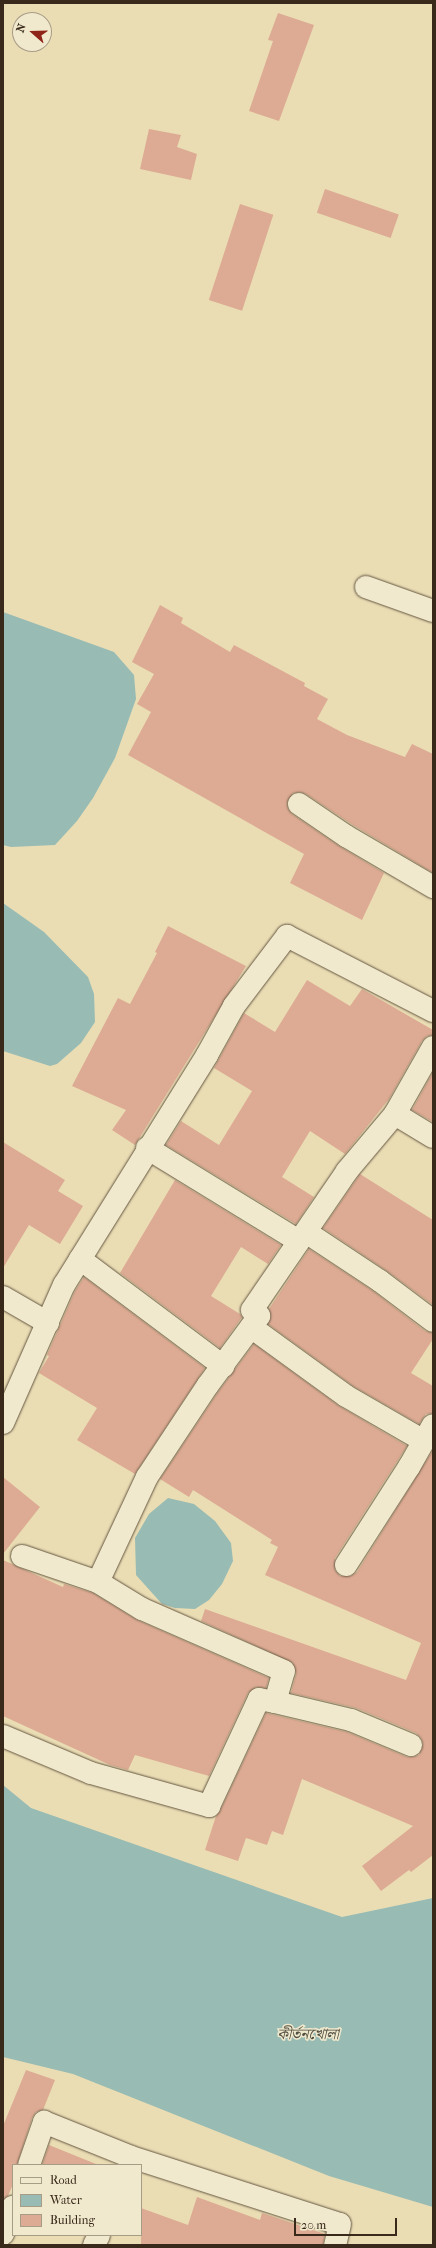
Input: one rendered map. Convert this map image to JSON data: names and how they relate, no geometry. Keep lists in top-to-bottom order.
{
  "water": ["কীর্তনখোলা"],
  "legend": ["Road", "Water", "Building"],
  "scale_bar": "20 m",
  "north": "left"
}
